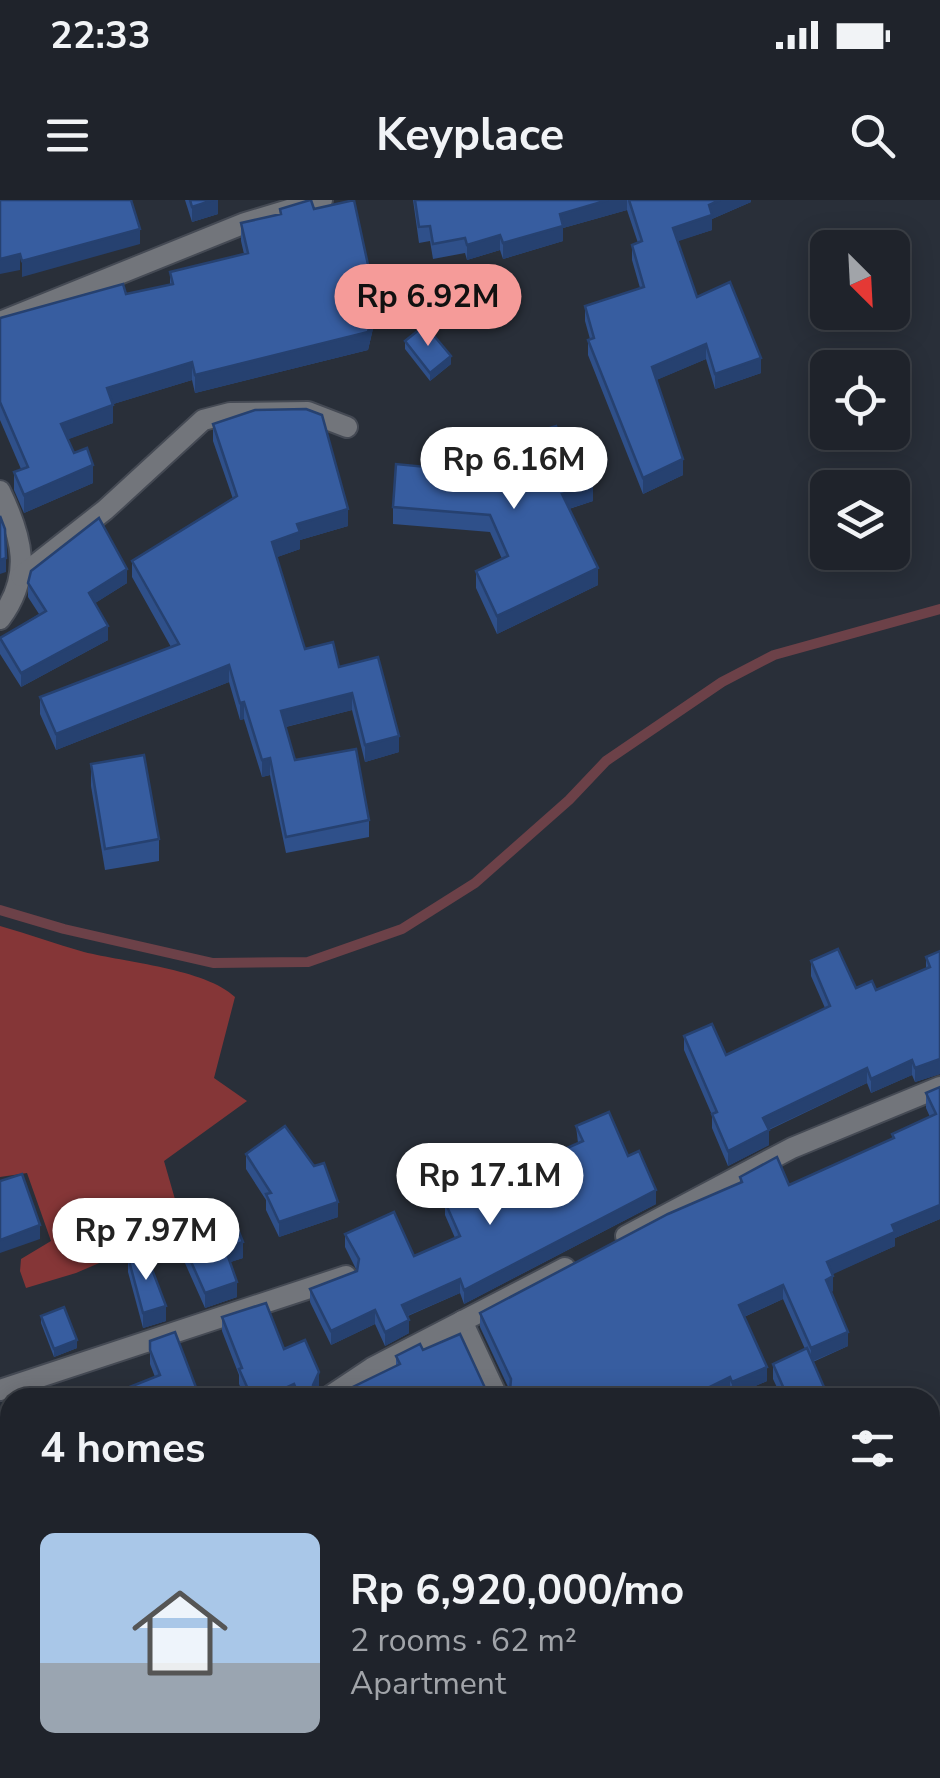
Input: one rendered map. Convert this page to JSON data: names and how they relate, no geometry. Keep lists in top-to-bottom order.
{
  "north": "bottom right",
  "page": {
    "status": "22:33",
    "header": "Keyplace",
    "price": [
      "Rp 6.92M",
      "Rp 6.16M",
      "Rp 17.1M",
      "Rp 7.97M"
    ],
    "heading": "4 homes",
    "list": [
      {
        "name": "Rp 6,920,000/mo",
        "note": "2 rooms · 62 m² · Apartment"
      }
    ]
  }
}
